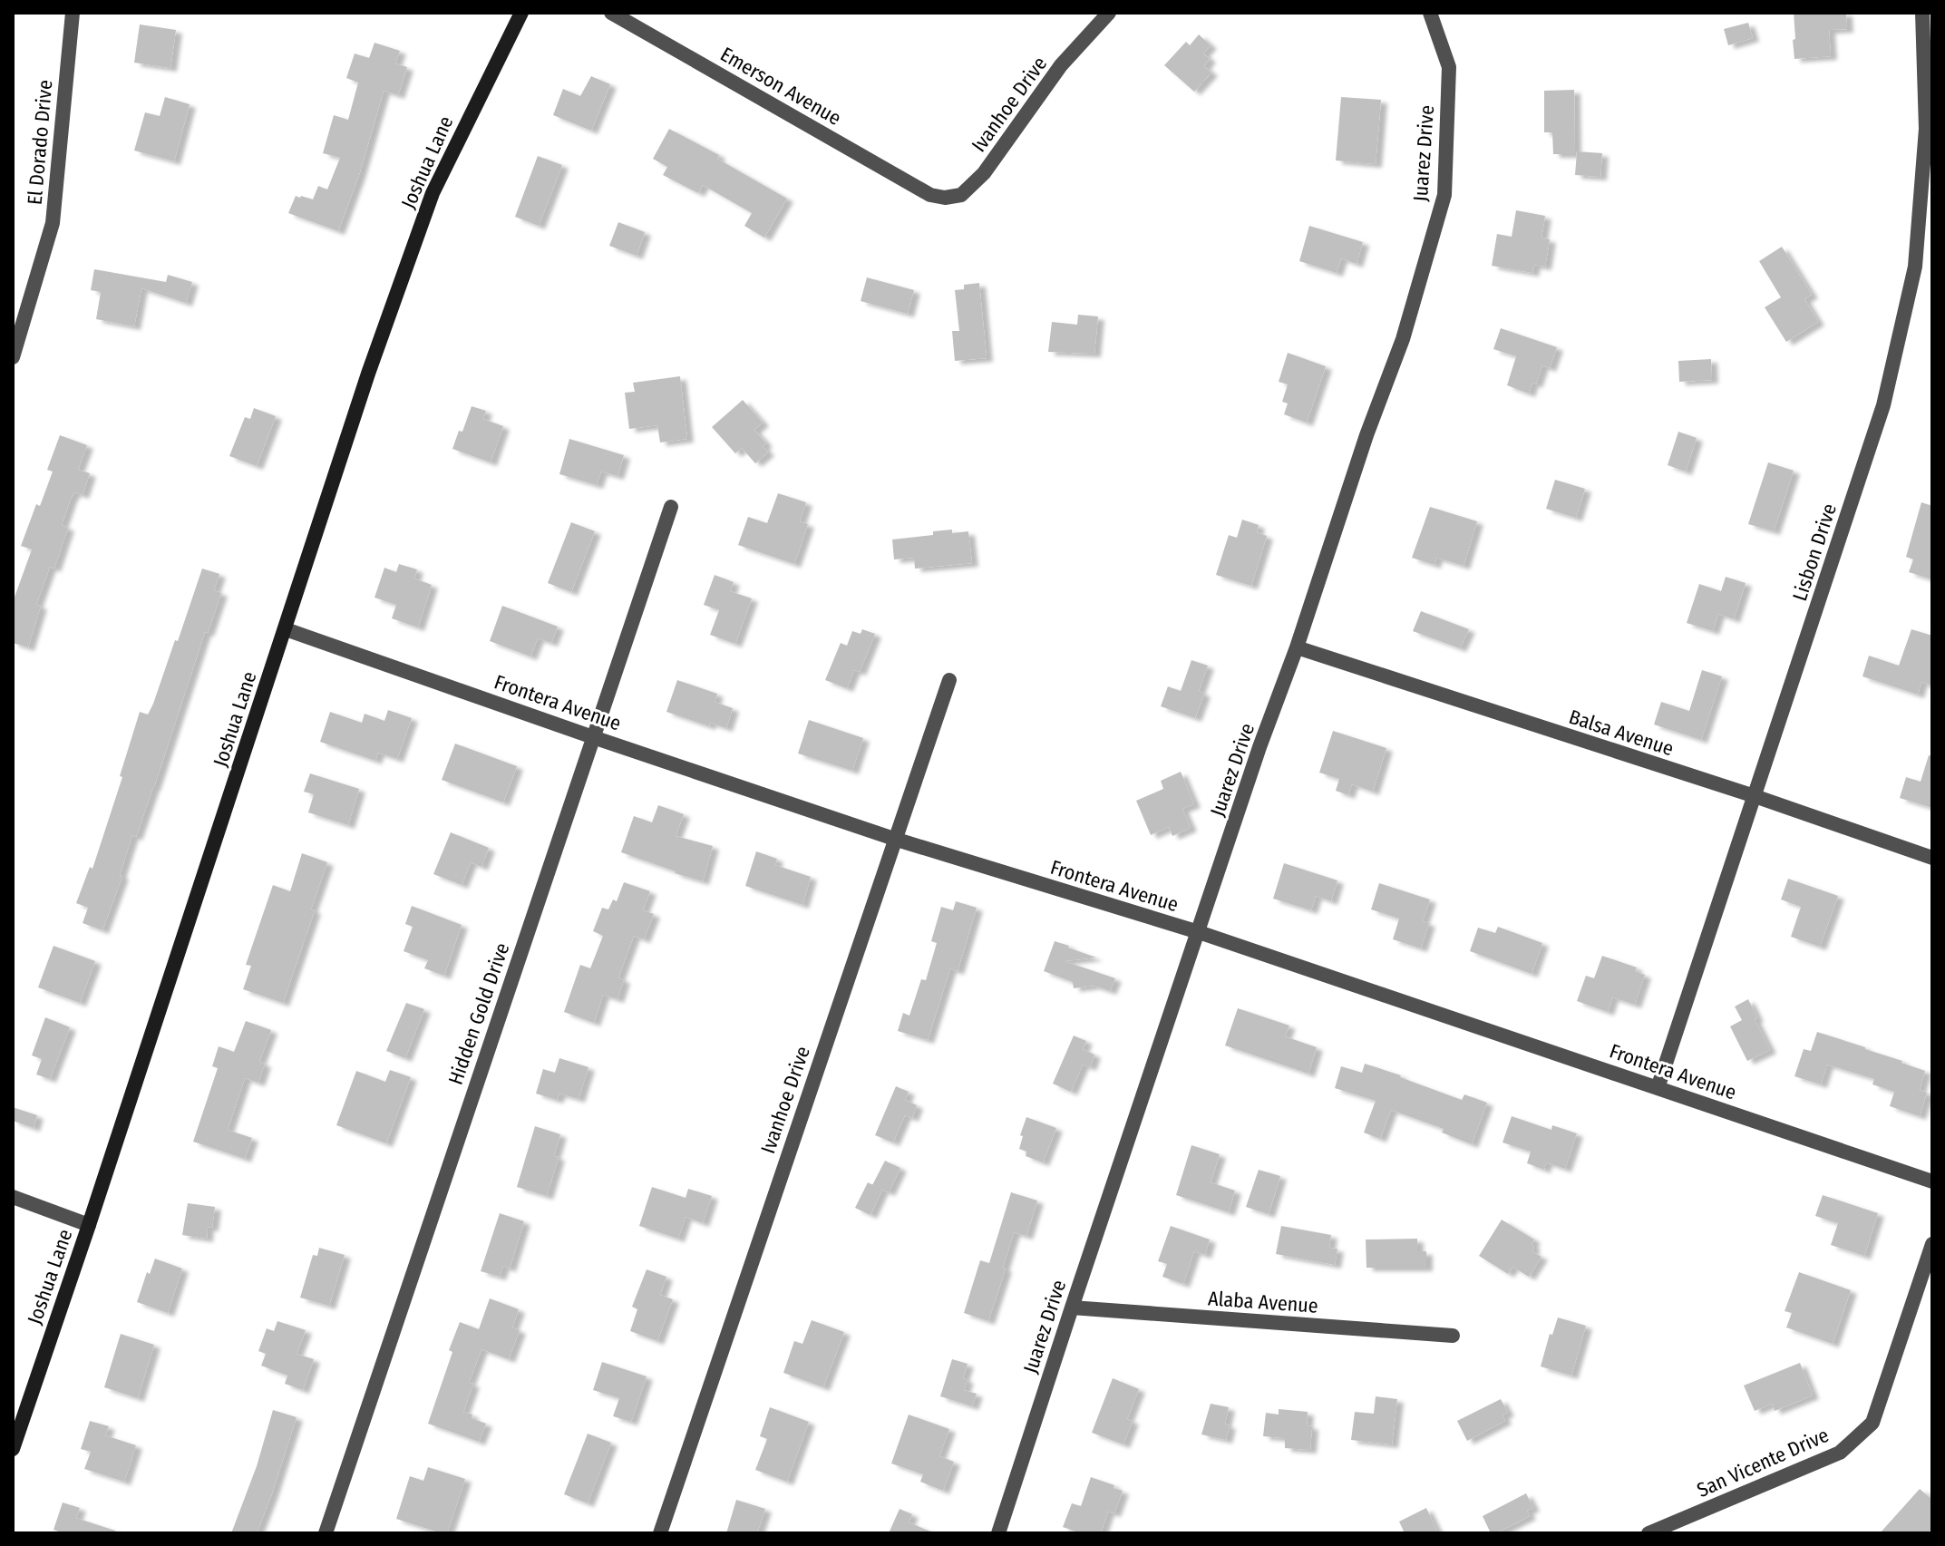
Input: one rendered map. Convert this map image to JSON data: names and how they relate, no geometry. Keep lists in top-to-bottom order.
{
  "streets": {
    "main road": ["Joshua Lane"],
    "street": [
      "Emerson Avenue",
      "Ivanhoe Drive",
      "El Dorado Drive",
      "Juarez Drive",
      "Lisbon Drive",
      "Frontera Avenue",
      "Balsa Avenue",
      "Hidden Gold Drive",
      "Alaba Avenue",
      "San Vicente Drive"
    ]
  },
  "crossings": [
    ["Emerson Avenue", "Ivanhoe Drive"],
    ["Ivanhoe Drive", "Frontera Avenue"],
    ["Juarez Drive", "Frontera Avenue"],
    ["Juarez Drive", "Balsa Avenue"],
    ["Juarez Drive", "Alaba Avenue"],
    ["Joshua Lane", "Frontera Avenue"],
    ["Lisbon Drive", "Frontera Avenue"],
    ["Lisbon Drive", "Balsa Avenue"],
    ["Frontera Avenue", "Hidden Gold Drive"]
  ]
}
